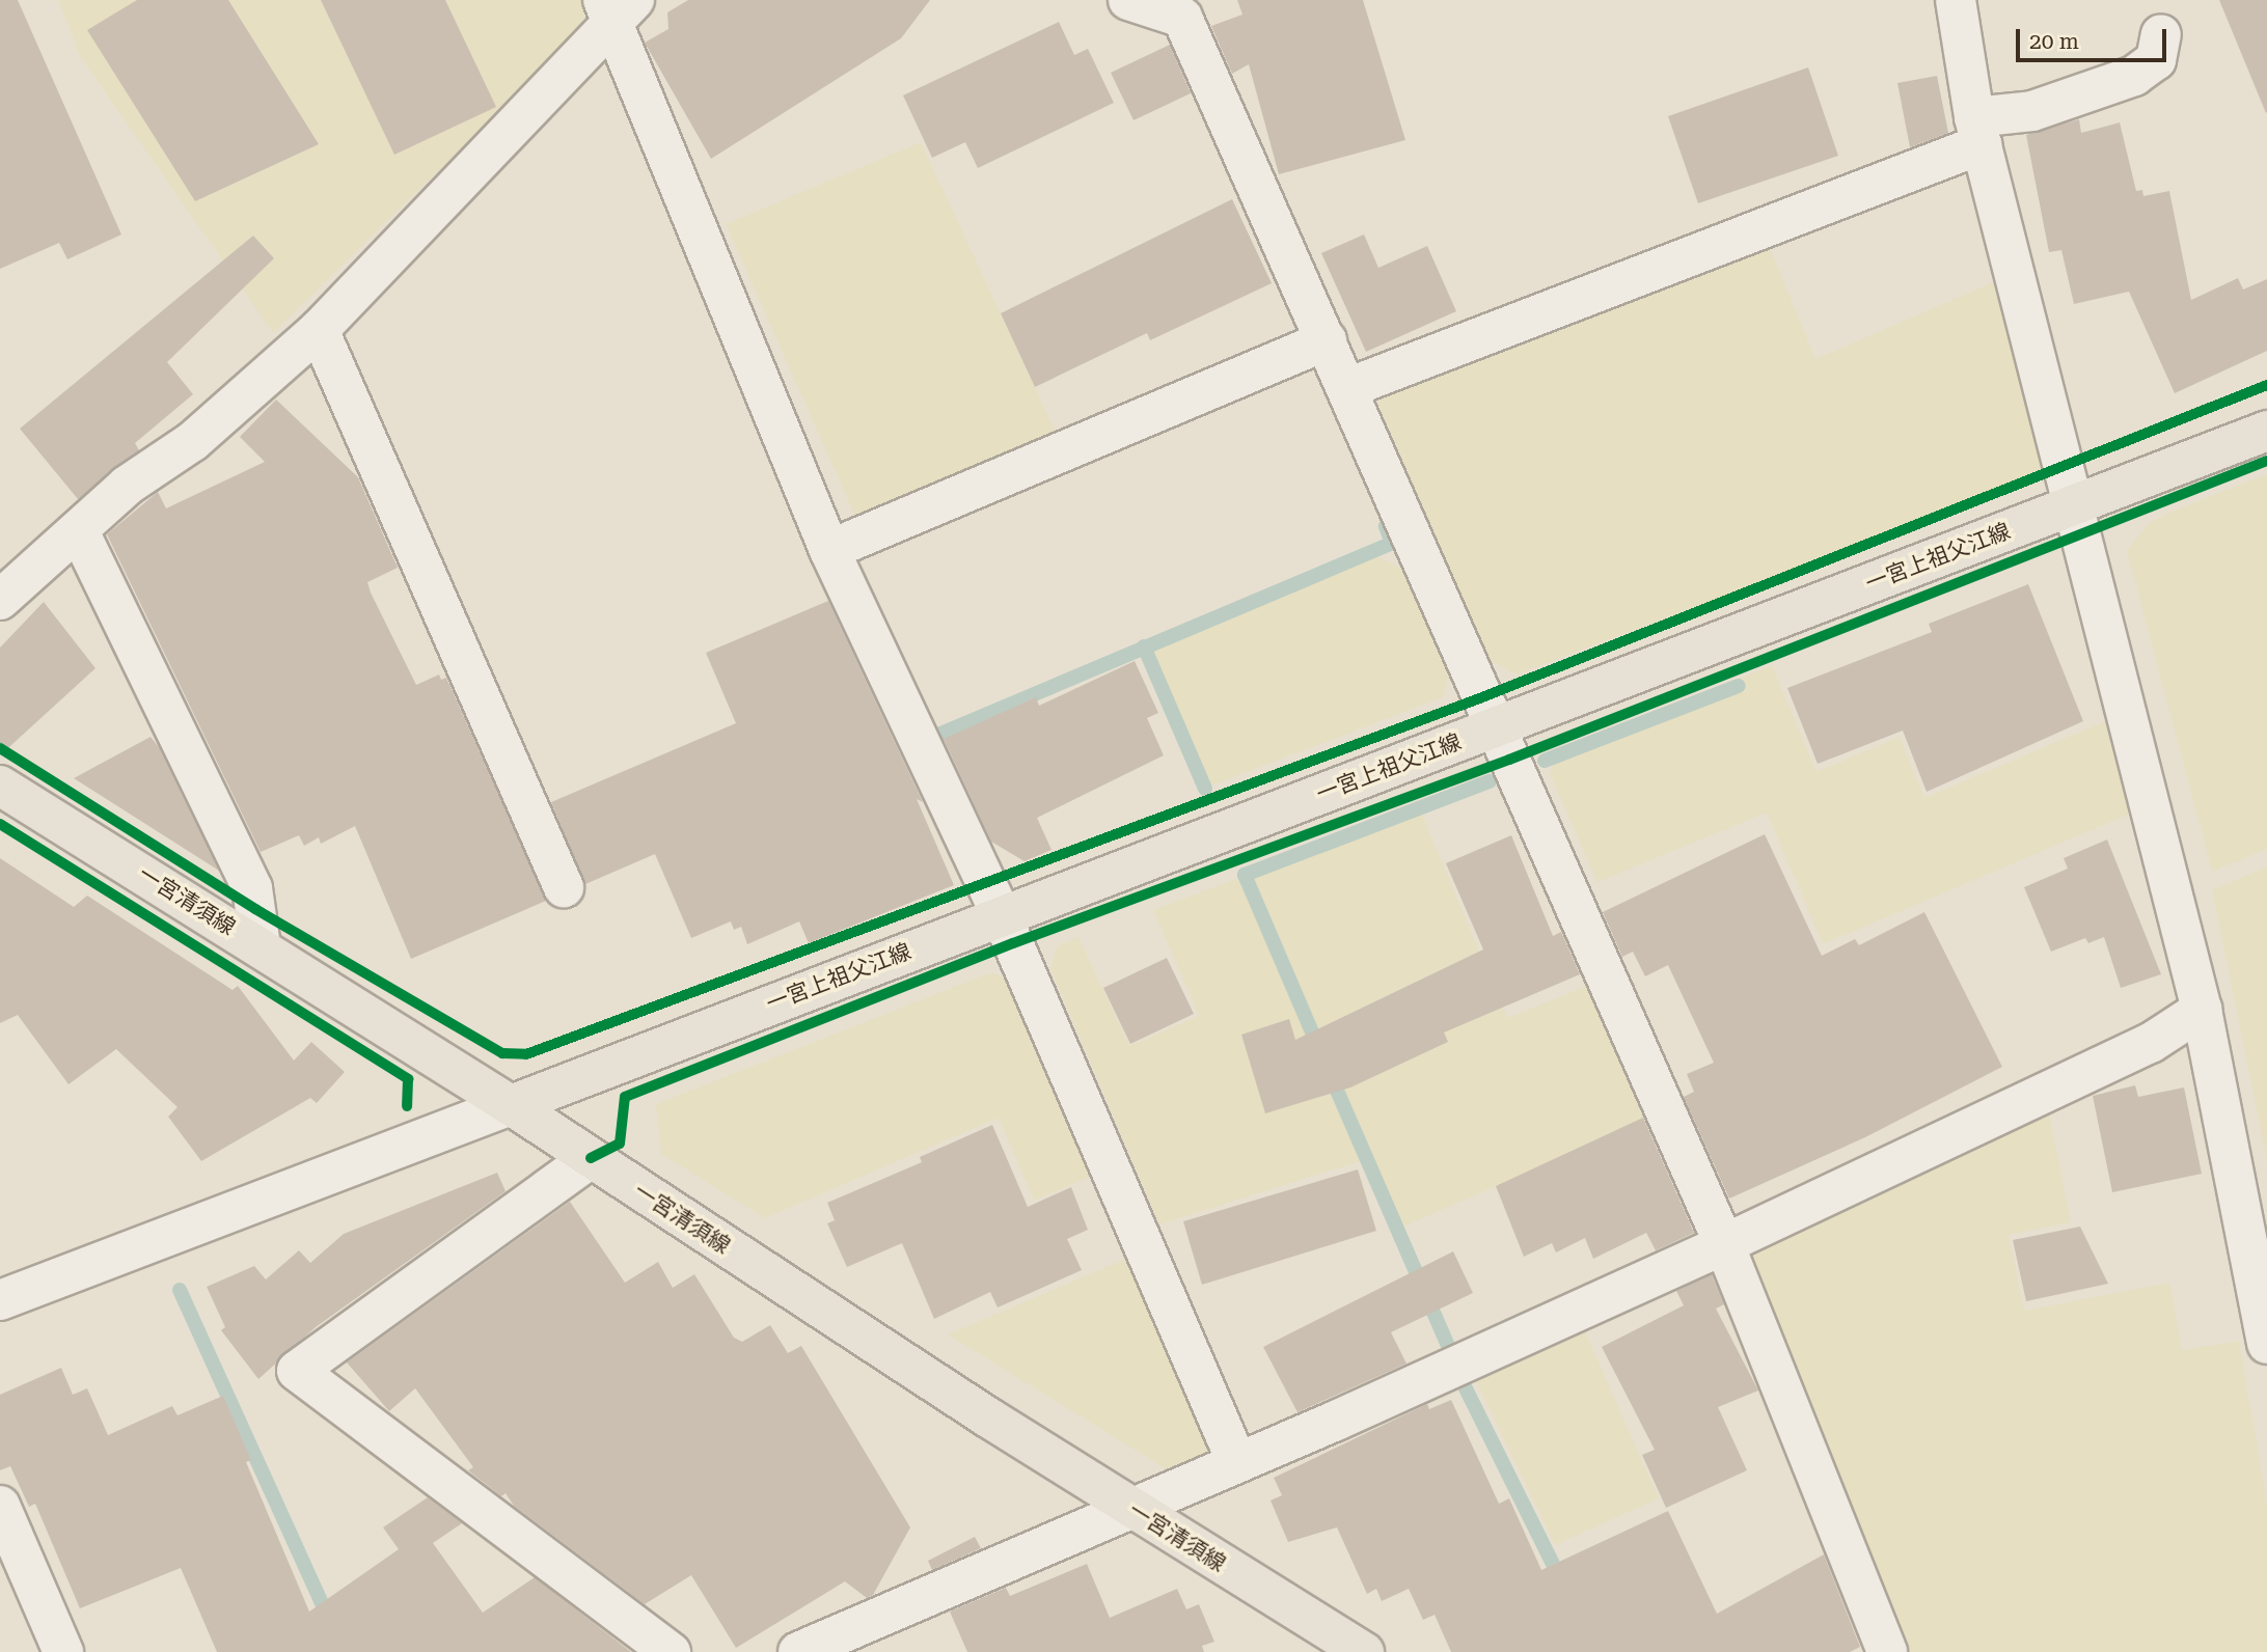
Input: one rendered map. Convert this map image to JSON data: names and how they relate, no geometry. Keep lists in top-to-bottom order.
{
  "streets": {
    "main road": ["一宮上祖父江線", "一宮清須線"]
  },
  "crossings": [
    ["一宮上祖父江線", "一宮清須線"]
  ],
  "scale_bar": "20 m"
}
